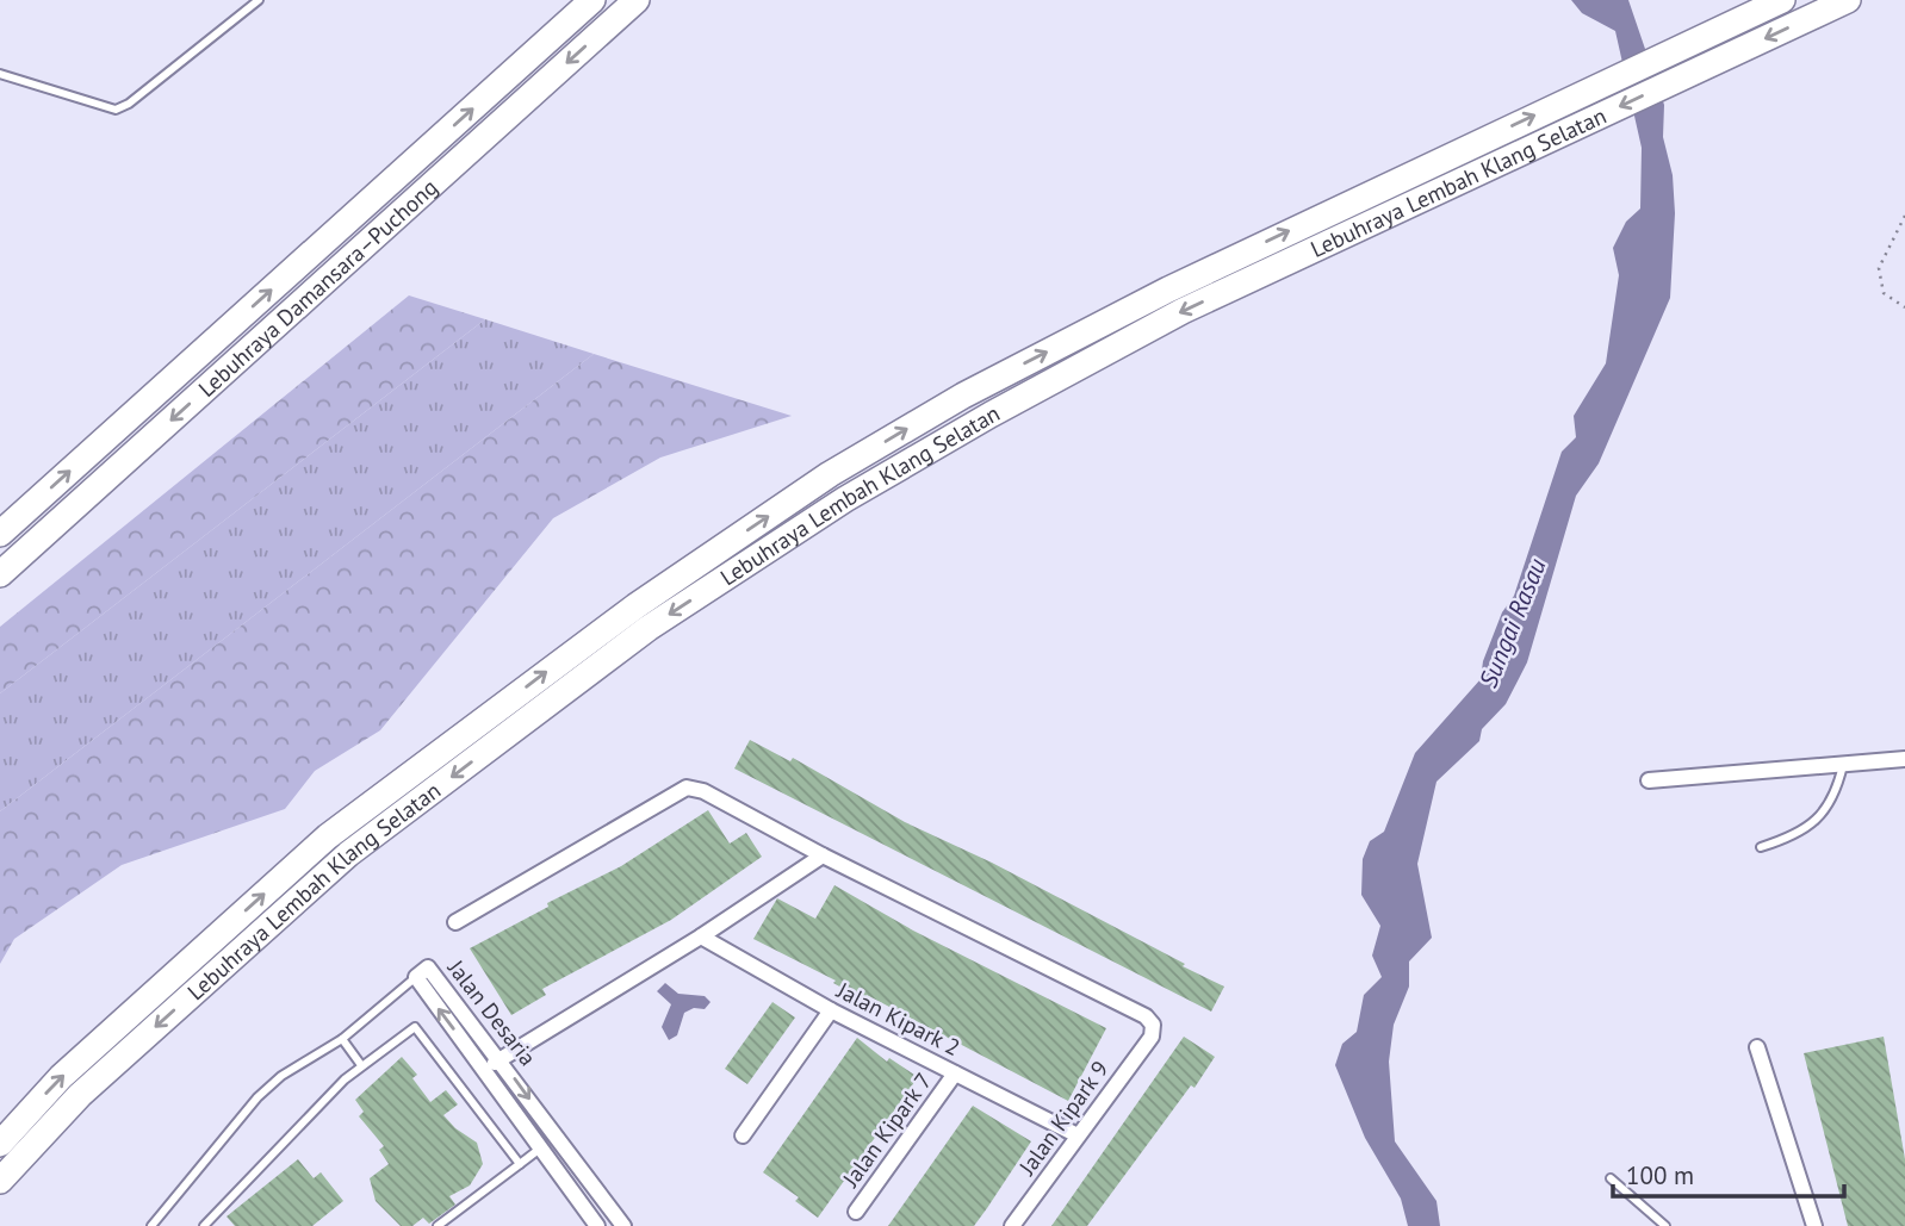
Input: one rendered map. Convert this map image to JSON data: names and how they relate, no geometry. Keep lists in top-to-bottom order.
{
  "streets": {
    "highway": ["Lebuhraya Lembah Klang Selatan", "Lebuhraya Damansara–Puchong"],
    "street": [
      "Jalan Desaria",
      "Jalan Kipark 2",
      "Jalan Kipark 9",
      "Jalan Kipark 7"
    ]
  },
  "crossings": [
    ["Jalan Kipark 2", "Jalan Kipark 9"],
    ["Jalan Kipark 2", "Jalan Kipark 7"]
  ],
  "water": ["Sungai Rasau"],
  "scale_bar": "100 m"
}
